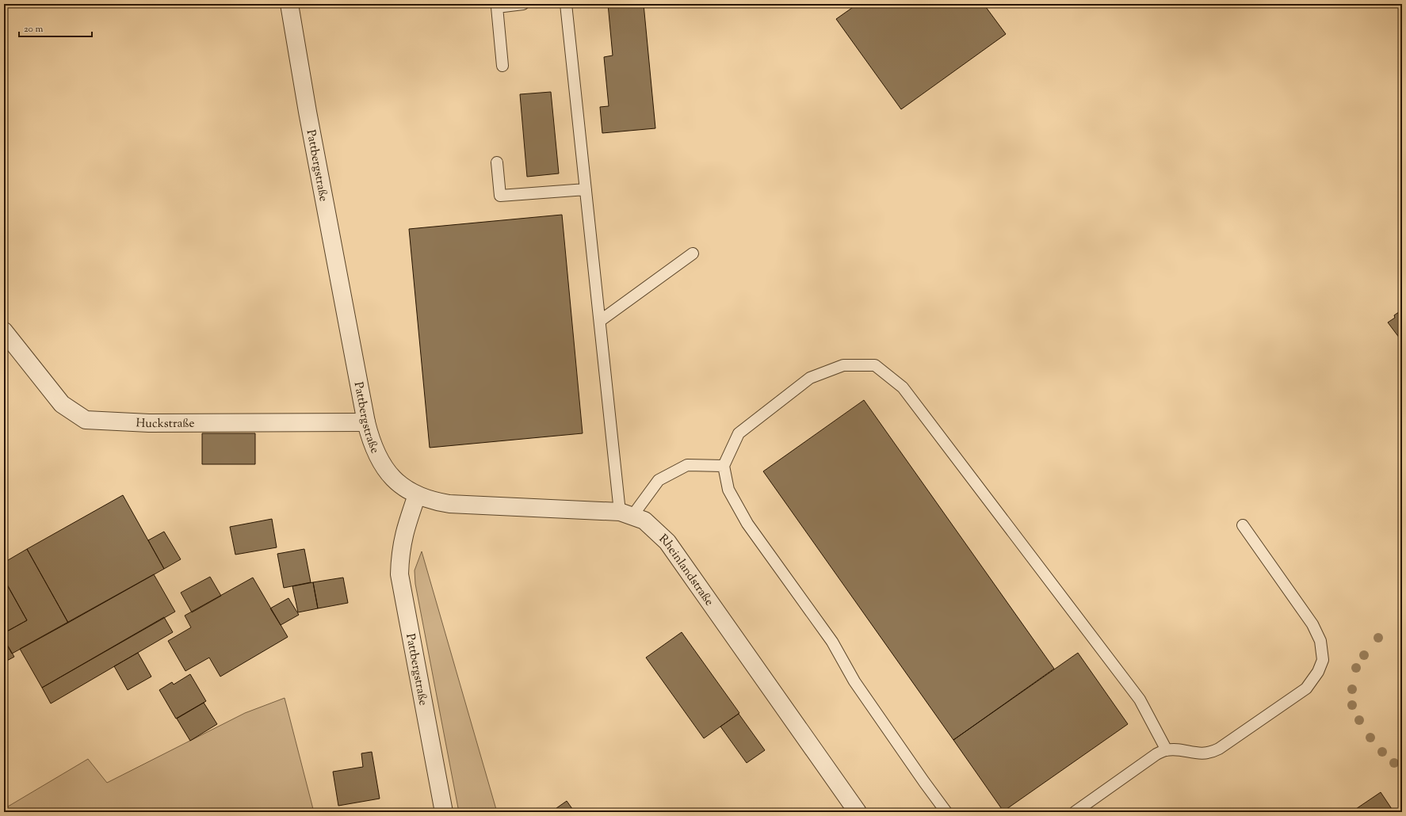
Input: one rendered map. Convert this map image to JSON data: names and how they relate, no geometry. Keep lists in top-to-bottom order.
{
  "streets": {
    "street": ["Pattbergstraße", "Huckstraße", "Rheinlandstraße"]
  },
  "crossings": [
    ["Pattbergstraße", "Huckstraße"],
    ["Pattbergstraße", "Rheinlandstraße"]
  ],
  "scale_bar": "20 m"
}
